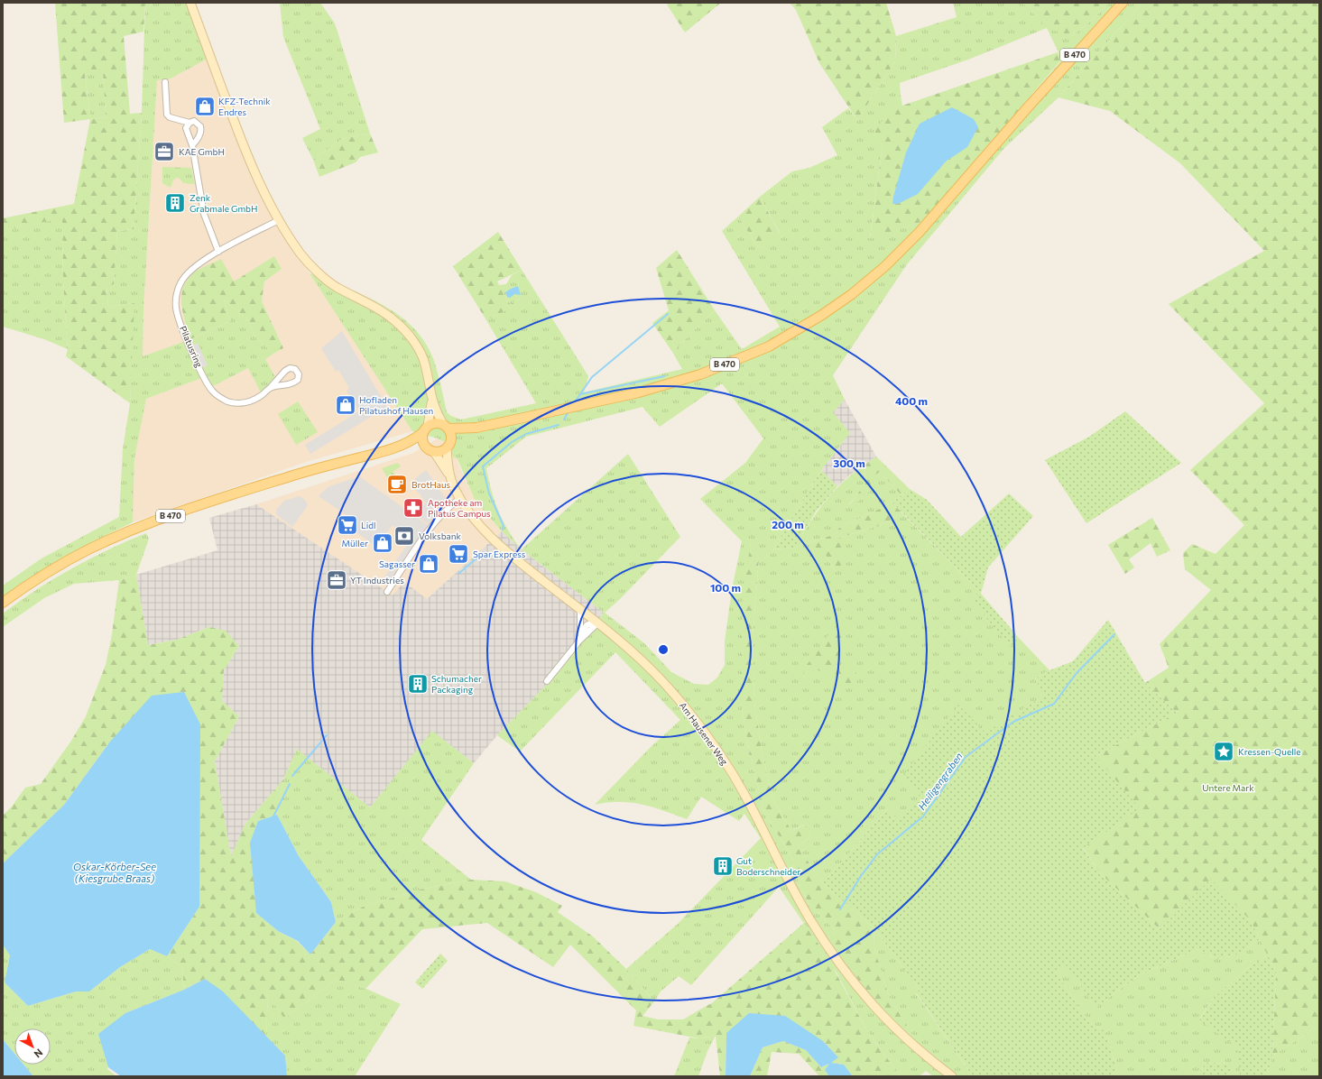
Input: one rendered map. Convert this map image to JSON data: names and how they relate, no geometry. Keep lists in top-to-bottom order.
{
  "streets": {
    "main road": ["B 470", "Am Hausener Weg"],
    "street": ["Pilatusring"]
  },
  "water": ["Heiligengraben", "Oskar-Körber-See (Kiesgrube Braas)"],
  "parks": ["Untere Mark"],
  "places": {
    "shop": [
      "KFZ-Technik Endres",
      "Hofladen Pilatushof Hausen",
      "Müller",
      "Sagasser"
    ],
    "office": ["KAE GmbH", "YT Industries"],
    "building": ["Zenk Grabmale GmbH", "Schumacher Packaging", "Gut Boderschneider"],
    "cafe": ["BrotHaus"],
    "pharmacy": ["Apotheke am Pilatus Campus"],
    "supermarket": ["Lidl", "Spar Express"],
    "bank": ["Volksbank"],
    "place": ["Kressen-Quelle"]
  },
  "north": "bottom right",
  "rings": [
    "400 m",
    "300 m",
    "200 m",
    "100 m"
  ]
}
